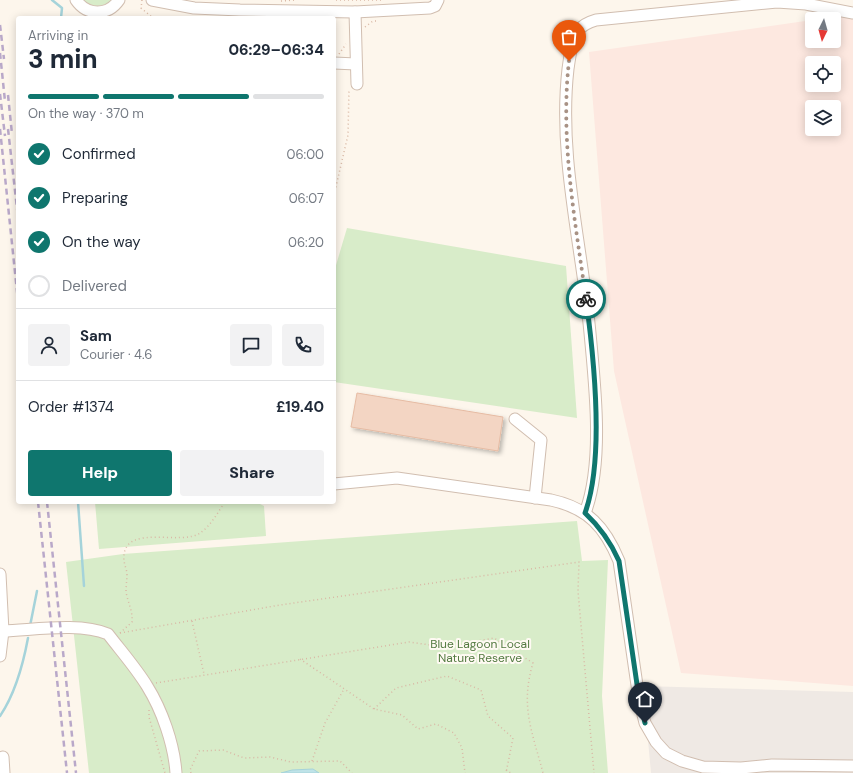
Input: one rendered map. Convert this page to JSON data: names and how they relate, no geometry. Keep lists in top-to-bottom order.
{
  "parks": ["Blue Lagoon Local Nature Reserve"],
  "north": "bottom",
  "page": {
    "heading": ["3 min", "Arriving in", "06:29–06:34"],
    "panel": [
      "Sam",
      "Courier · 4.6",
      "Order #1374",
      "£19.40"
    ],
    "bar": "On the way · 370 m",
    "list": [
      ["Confirmed", "06:00"],
      ["Preparing", "06:07"],
      ["On the way", "06:20"],
      "Delivered"
    ],
    "buttons": ["Help", "Share"]
  }
}
